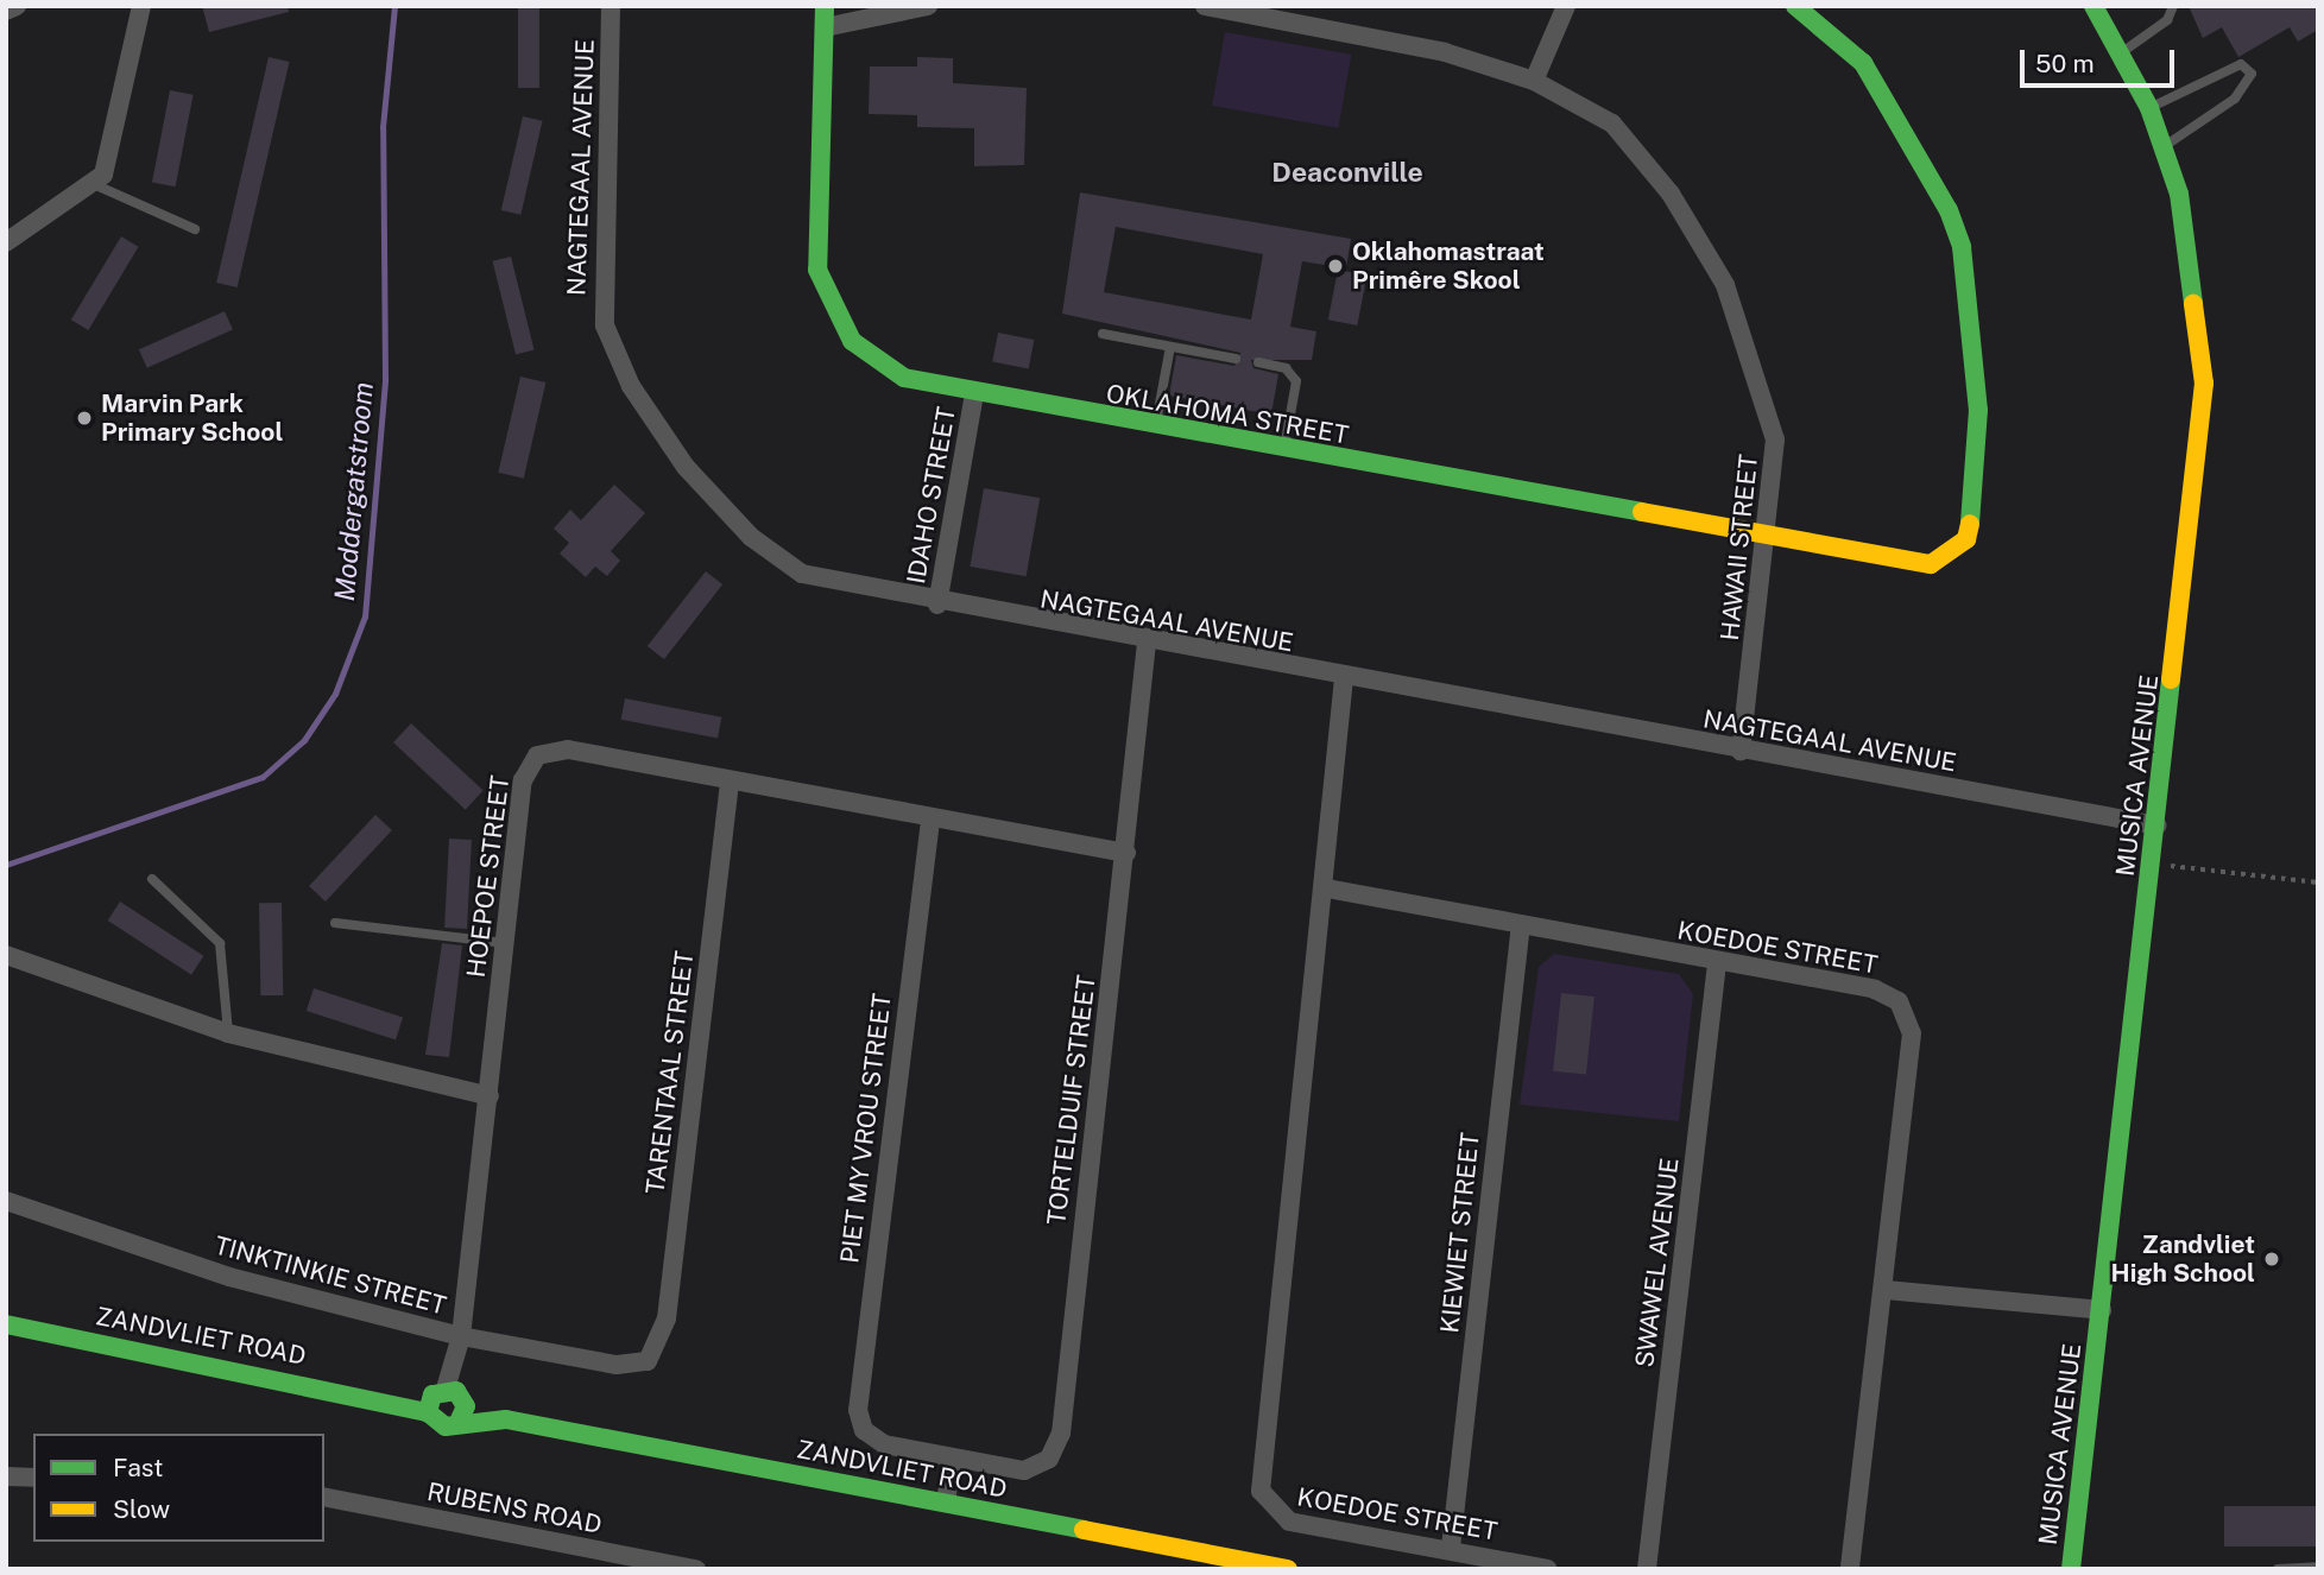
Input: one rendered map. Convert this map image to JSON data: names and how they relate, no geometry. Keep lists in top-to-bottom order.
{
  "streets": {
    "street": [
      "NAGTEGAAL AVENUE",
      "OKLAHOMA STREET",
      "IDAHO STREET",
      "HAWAII STREET",
      "MUSICA AVENUE",
      "HOEPOE STREET",
      "KOEDOE STREET",
      "TARENTAAL STREET",
      "TORTELDUIF STREET",
      "PIET MY VROU STREET",
      "KIEWIET STREET",
      "SWAWEL AVENUE",
      "TINKTINKIE STREET",
      "ZANDVLIET ROAD",
      "RUBENS ROAD"
    ]
  },
  "crossings": [
    ["NAGTEGAAL AVENUE", "IDAHO STREET"],
    ["NAGTEGAAL AVENUE", "HAWAII STREET"],
    ["NAGTEGAAL AVENUE", "MUSICA AVENUE"],
    ["NAGTEGAAL AVENUE", "KOEDOE STREET"],
    ["NAGTEGAAL AVENUE", "TORTELDUIF STREET"],
    ["OKLAHOMA STREET", "IDAHO STREET"],
    ["OKLAHOMA STREET", "HAWAII STREET"],
    ["HOEPOE STREET", "TARENTAAL STREET"],
    ["HOEPOE STREET", "TORTELDUIF STREET"],
    ["HOEPOE STREET", "PIET MY VROU STREET"],
    ["HOEPOE STREET", "TINKTINKIE STREET"],
    ["HOEPOE STREET", "ZANDVLIET ROAD"],
    ["KOEDOE STREET", "KIEWIET STREET"],
    ["KOEDOE STREET", "SWAWEL AVENUE"],
    ["TARENTAAL STREET", "TINKTINKIE STREET"],
    ["TORTELDUIF STREET", "PIET MY VROU STREET"]
  ],
  "districts": ["Deaconville"],
  "water": ["Moddergatstroom"],
  "places": ["Oklahomastraat Primêre Skool", "Marvin Park Primary School", "Zandvliet High School"],
  "legend": ["Fast", "Slow"],
  "scale_bar": "50 m"
}
